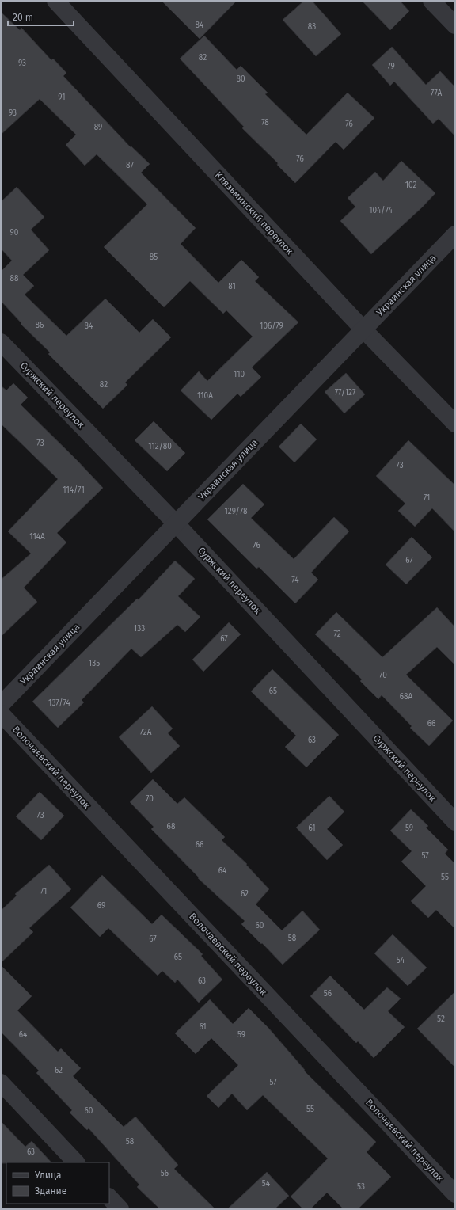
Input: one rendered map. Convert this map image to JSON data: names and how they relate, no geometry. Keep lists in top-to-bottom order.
{
  "streets": {
    "street": [
      "Клязьминский переулок",
      "Украинская улица",
      "Суржский переулок",
      "Волочаевский переулок"
    ]
  },
  "crossings": [
    ["Клязьминский переулок", "Украинская улица"],
    ["Украинская улица", "Суржский переулок"]
  ],
  "house_numbers": [
    "84",
    "83",
    "82",
    "93",
    "79",
    "80",
    "77А",
    "91",
    "93",
    "78",
    "76",
    "89",
    "76",
    "87",
    "102",
    "104/74",
    "90",
    "85",
    "88",
    "81",
    "86",
    "84",
    "106/79",
    "110",
    "82",
    "77/127",
    "110А",
    "73",
    "112/80",
    "73",
    "114/71",
    "71",
    "129/78",
    "114А",
    "76",
    "67",
    "74",
    "133",
    "72",
    "67",
    "135",
    "70",
    "65",
    "68А",
    "137/74",
    "66",
    "72А",
    "63",
    "70",
    "73",
    "68",
    "61",
    "59",
    "66",
    "57",
    "64",
    "55",
    "71",
    "62",
    "69",
    "60",
    "58",
    "67",
    "65",
    "54",
    "63",
    "56",
    "52",
    "61",
    "64",
    "59",
    "62",
    "57",
    "55",
    "60",
    "58",
    "63",
    "56",
    "54",
    "53"
  ],
  "legend": ["Улица", "Здание"],
  "scale_bar": "20 m"
}
